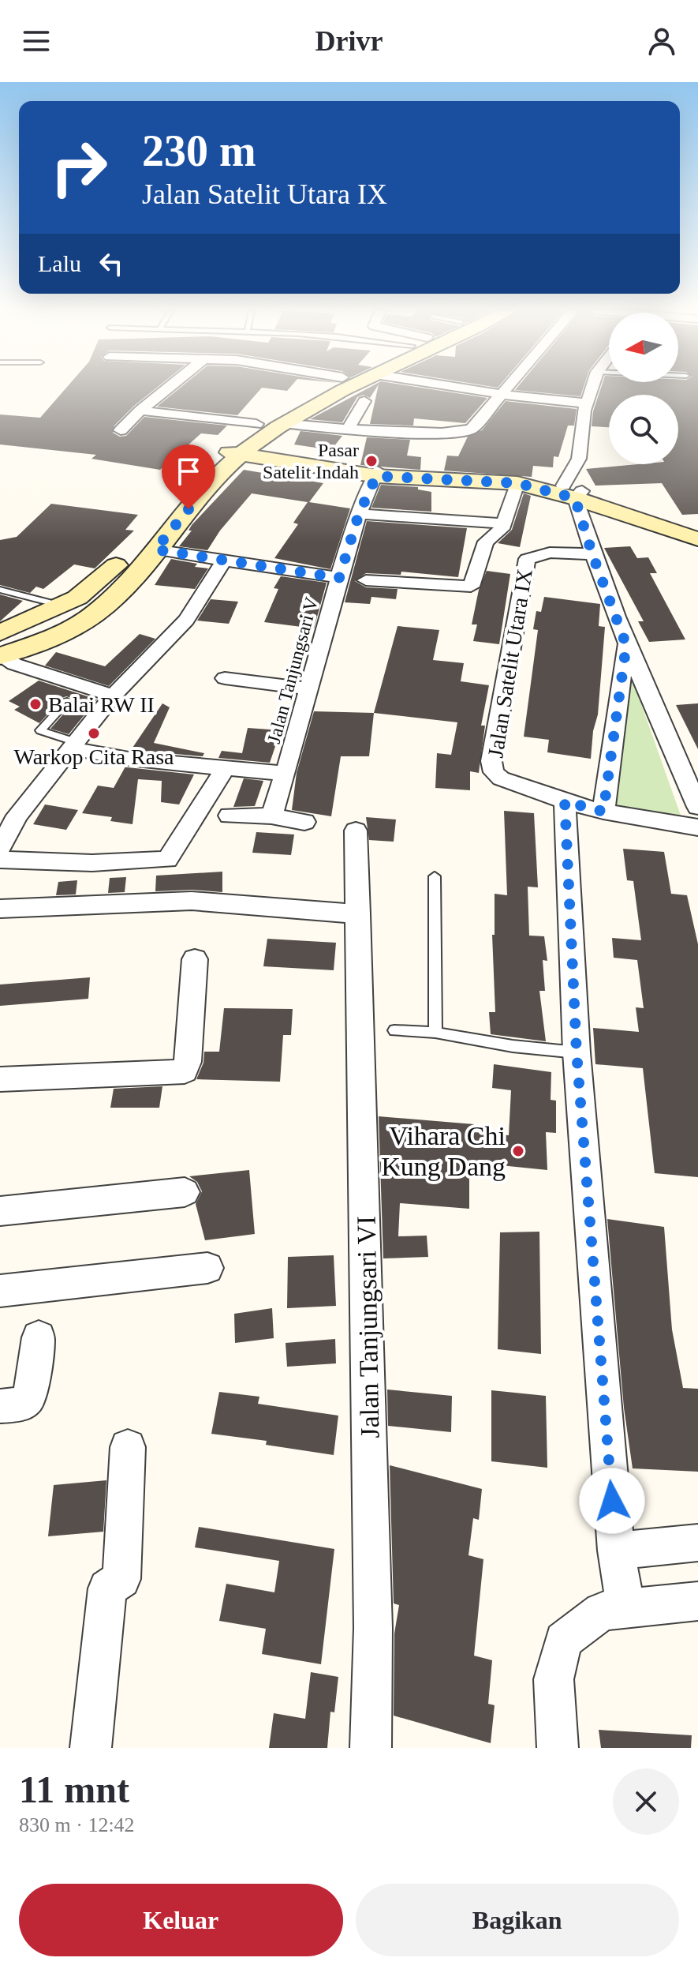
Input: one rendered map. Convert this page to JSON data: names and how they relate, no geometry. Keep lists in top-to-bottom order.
{
  "streets": {
    "street": ["Jalan Satelit Utara IX", "Jalan Tanjungsari V", "Jalan Tanjungsari VI"]
  },
  "places": [
    "Pasar Satelit Indah",
    "Balai RW II",
    "Warkop Cita Rasa",
    "Vihara Chi Kung Dang"
  ],
  "north": "left",
  "page": {
    "header": "Drivr",
    "turn": ["230 m", "Jalan Satelit Utara IX"],
    "then": "Lalu",
    "heading": ["11 mnt", "830 m · 12:42"],
    "buttons": ["Keluar", "Bagikan"]
  }
}
